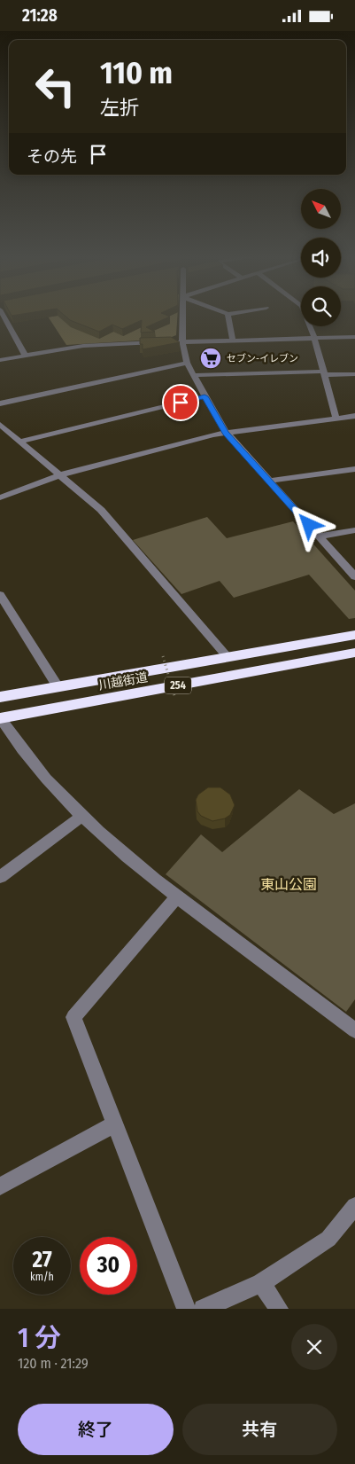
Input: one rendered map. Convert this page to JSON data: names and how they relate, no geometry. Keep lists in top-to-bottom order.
{
  "streets": {
    "highway": ["川越街道", "254"]
  },
  "parks": ["東山公園"],
  "places": {
    "supermarket": ["セブン-イレブン"]
  },
  "north": "top left",
  "page": {
    "status": "21:28",
    "turn": ["110 m", "左折"],
    "then": "その先",
    "speed": "27 km/h",
    "limit": "30",
    "heading": ["1 分", "120 m · 21:29"],
    "buttons": ["終了", "共有"]
  }
}
